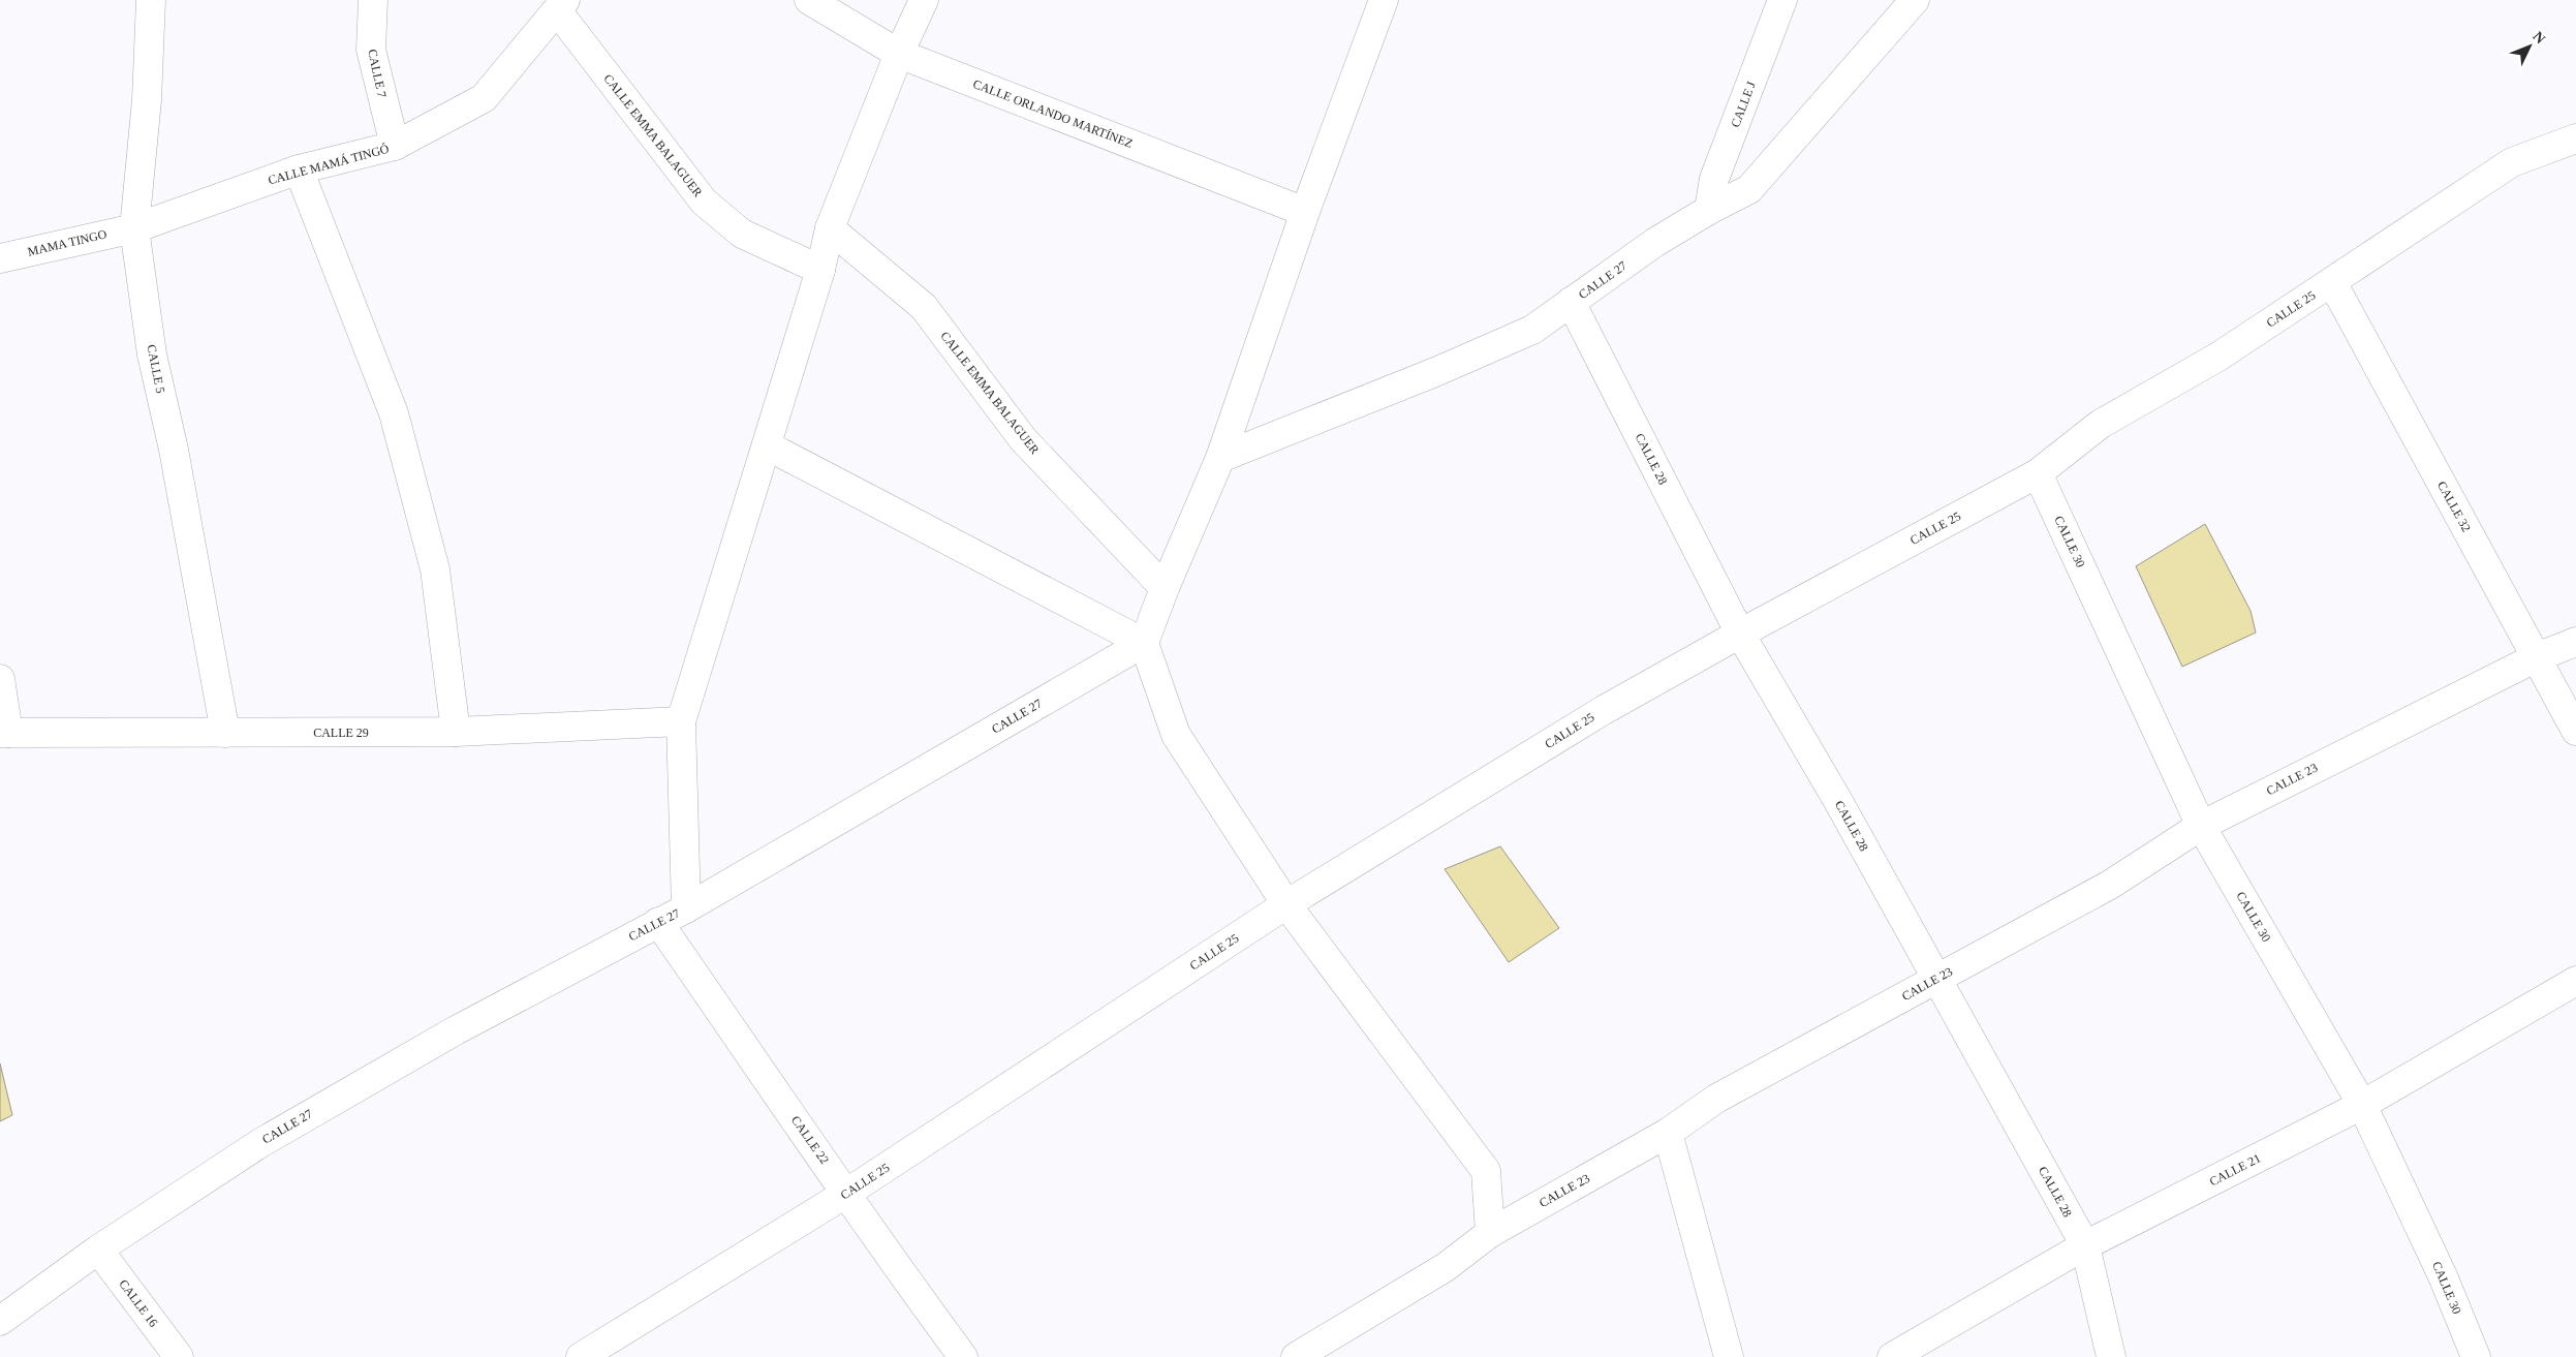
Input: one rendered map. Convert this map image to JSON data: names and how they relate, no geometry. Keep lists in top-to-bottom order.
{
  "streets": {
    "street": [
      "CALLE 7",
      "CALLE J",
      "CALLE ORLANDO MARTÍNEZ",
      "CALLE EMMA BALAGUER",
      "CALLE MAMÁ TINGÓ",
      "MAMA TINGO",
      "CALLE 27",
      "CALLE 25",
      "CALLE 5",
      "CALLE 28",
      "CALLE 32",
      "CALLE 30",
      "CALLE 29",
      "CALLE 23",
      "CALLE 22",
      "CALLE 21",
      "CALLE 16"
    ]
  },
  "crossings": [
    ["CALLE 7", "CALLE MAMÁ TINGÓ"],
    ["CALLE J", "CALLE 27"],
    ["CALLE EMMA BALAGUER", "CALLE MAMÁ TINGÓ"],
    ["CALLE MAMÁ TINGÓ", "MAMA TINGO"],
    ["CALLE MAMÁ TINGÓ", "CALLE 5"],
    ["MAMA TINGO", "CALLE 5"],
    ["CALLE 27", "CALLE 28"],
    ["CALLE 27", "CALLE 22"],
    ["CALLE 27", "CALLE 16"],
    ["CALLE 25", "CALLE 28"],
    ["CALLE 25", "CALLE 32"],
    ["CALLE 25", "CALLE 30"],
    ["CALLE 25", "CALLE 22"],
    ["CALLE 5", "CALLE 29"],
    ["CALLE 28", "CALLE 23"],
    ["CALLE 28", "CALLE 21"],
    ["CALLE 32", "CALLE 23"],
    ["CALLE 30", "CALLE 23"],
    ["CALLE 30", "CALLE 21"]
  ],
  "north": "top right"
}
